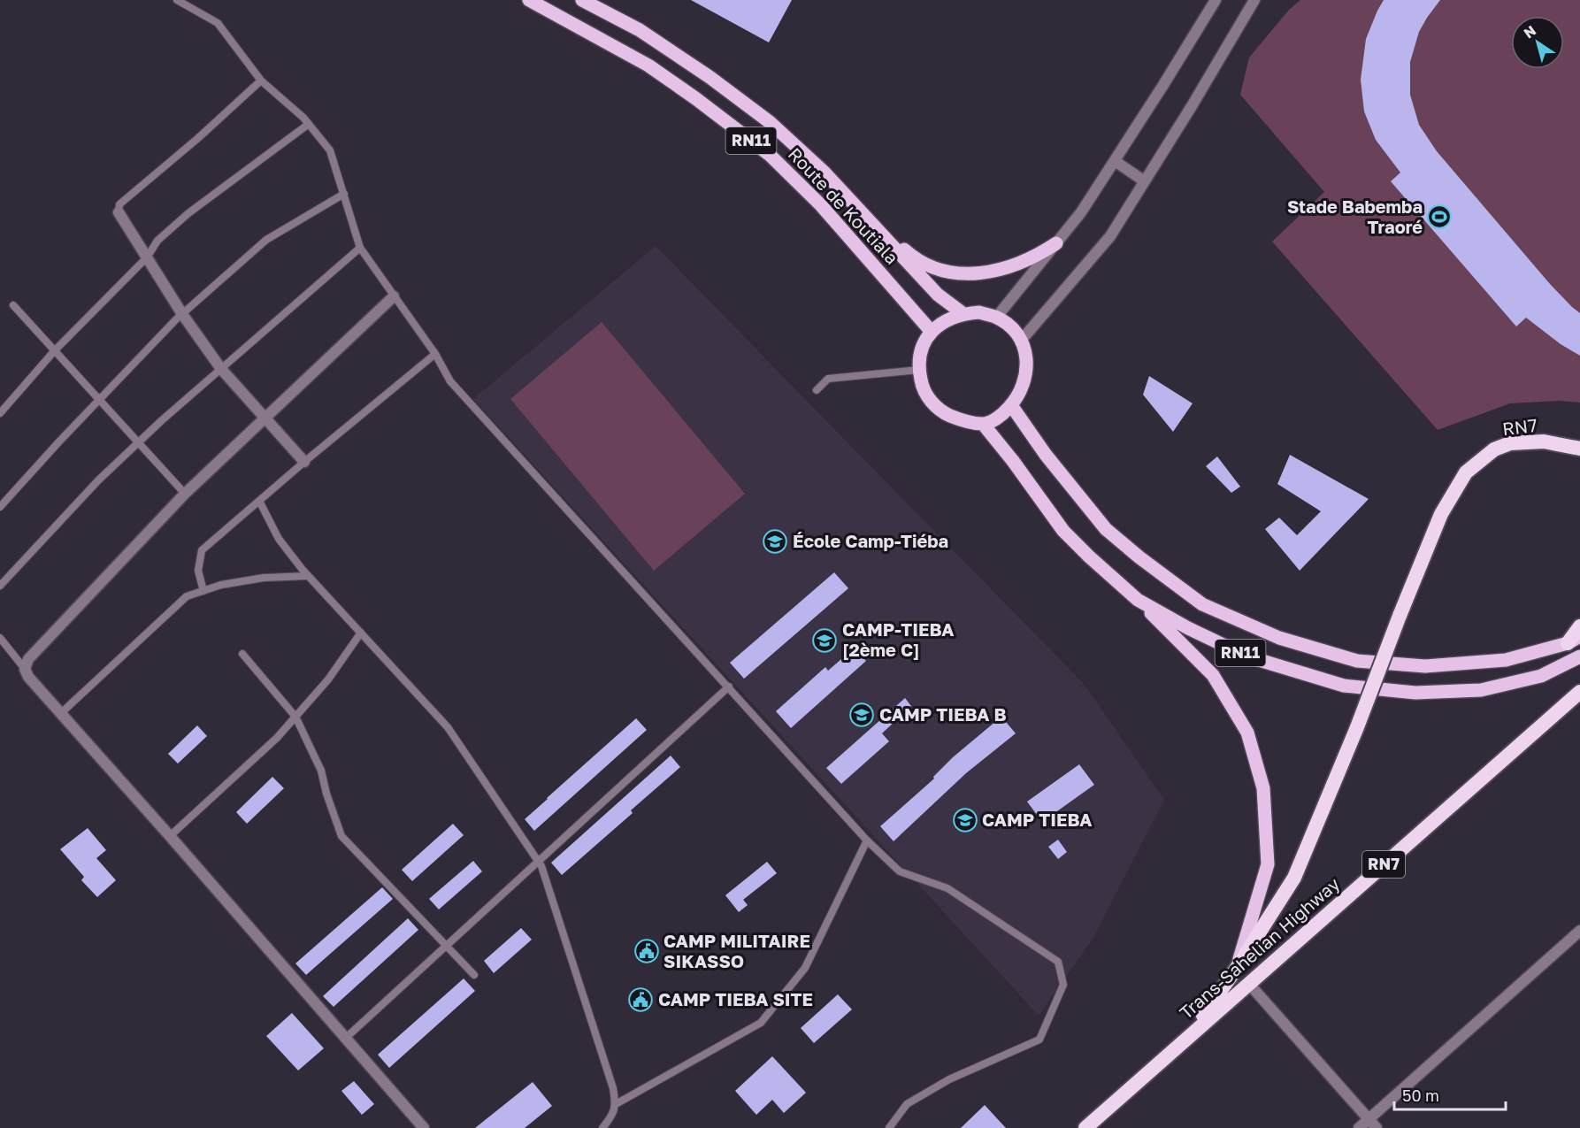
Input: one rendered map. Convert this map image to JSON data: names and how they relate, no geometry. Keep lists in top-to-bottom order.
{
  "streets": {
    "highway": ["RN7", "Trans-Sahelian Highway"],
    "main road": ["RN11", "Route de Koutiala"]
  },
  "crossings": [
    ["RN11", "Route de Koutiala"],
    ["RN11", "RN7"],
    ["RN7", "Trans-Sahelian Highway"]
  ],
  "places": {
    "sports": ["Stade Babemba Traoré"],
    "school or university": [
      "École Camp-Tiéba",
      "CAMP-TIEBA [2ème C]",
      "CAMP TIEBA B",
      "CAMP TIEBA"
    ],
    "public building": ["CAMP MILITAIRE SIKASSO", "CAMP TIEBA SITE"]
  },
  "scale_bar": "50 m",
  "north": "top left"
}
